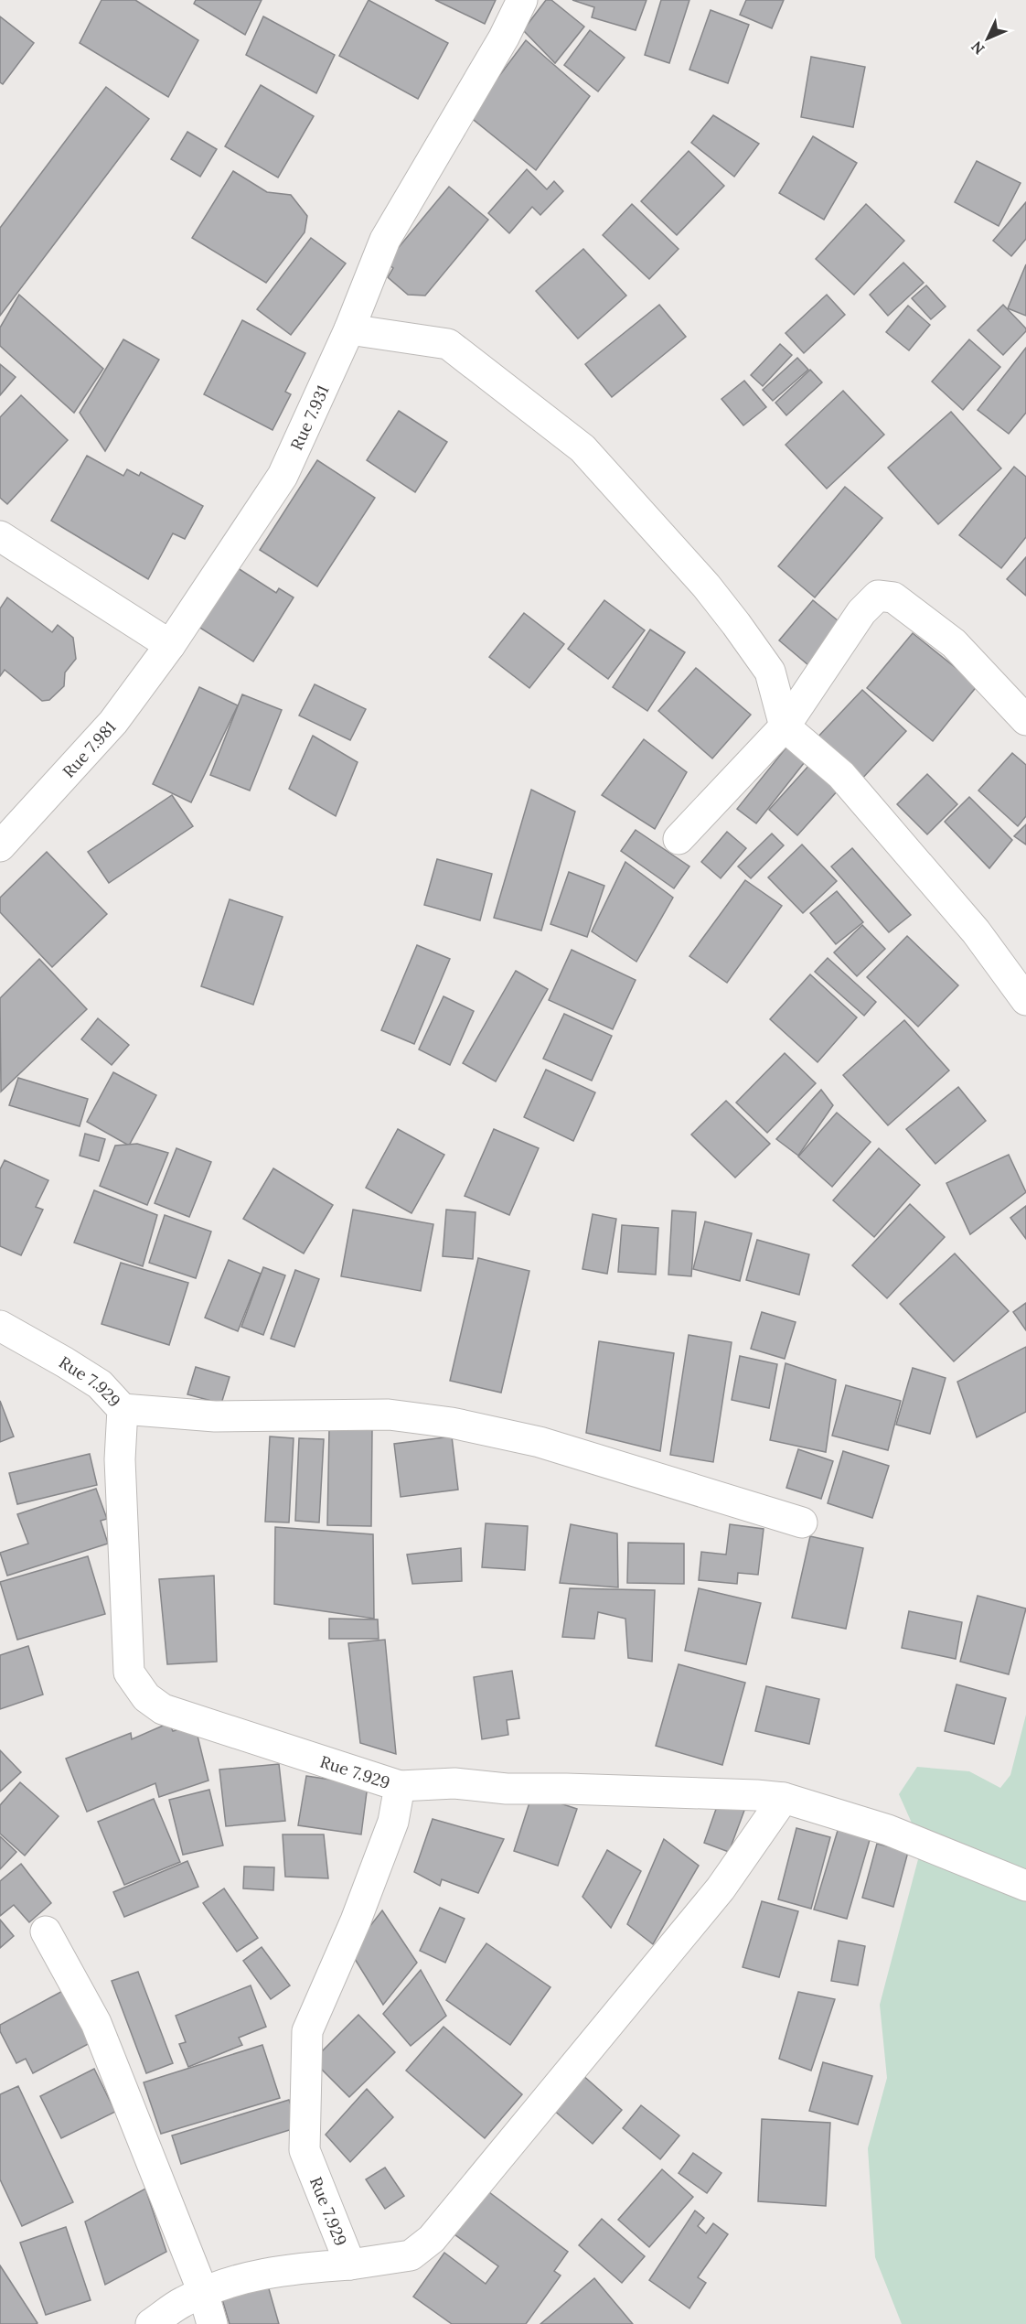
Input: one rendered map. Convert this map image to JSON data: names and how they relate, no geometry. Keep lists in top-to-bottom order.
{
  "streets": {
    "street": ["Rue 7.931", "Rue 7.981", "Rue 7.929"]
  },
  "crossings": [
    ["Rue 7.931", "Rue 7.981"]
  ],
  "north": "bottom left"
}
